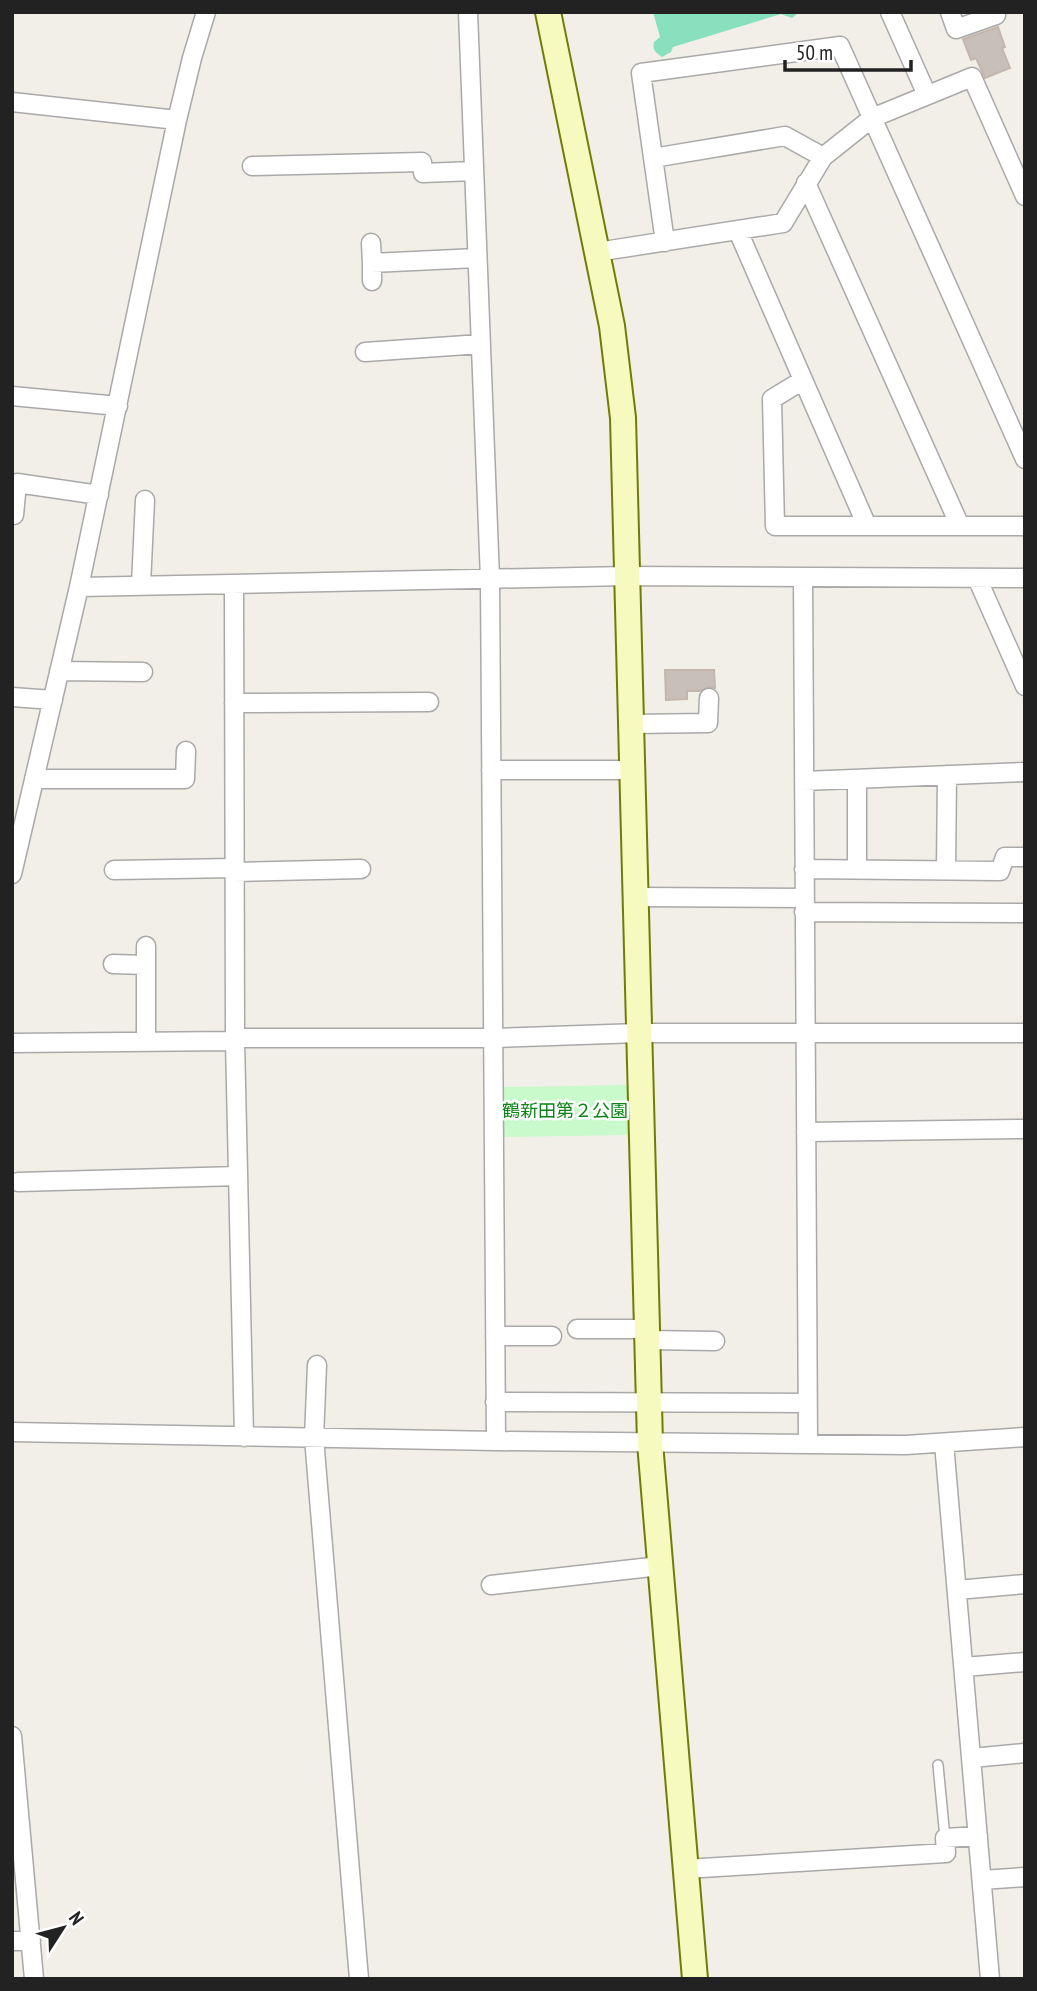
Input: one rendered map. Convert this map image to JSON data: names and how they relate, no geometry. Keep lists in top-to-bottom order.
{
  "parks": ["鶴新田第２公園"],
  "scale_bar": "50 m",
  "north": "top right"
}
